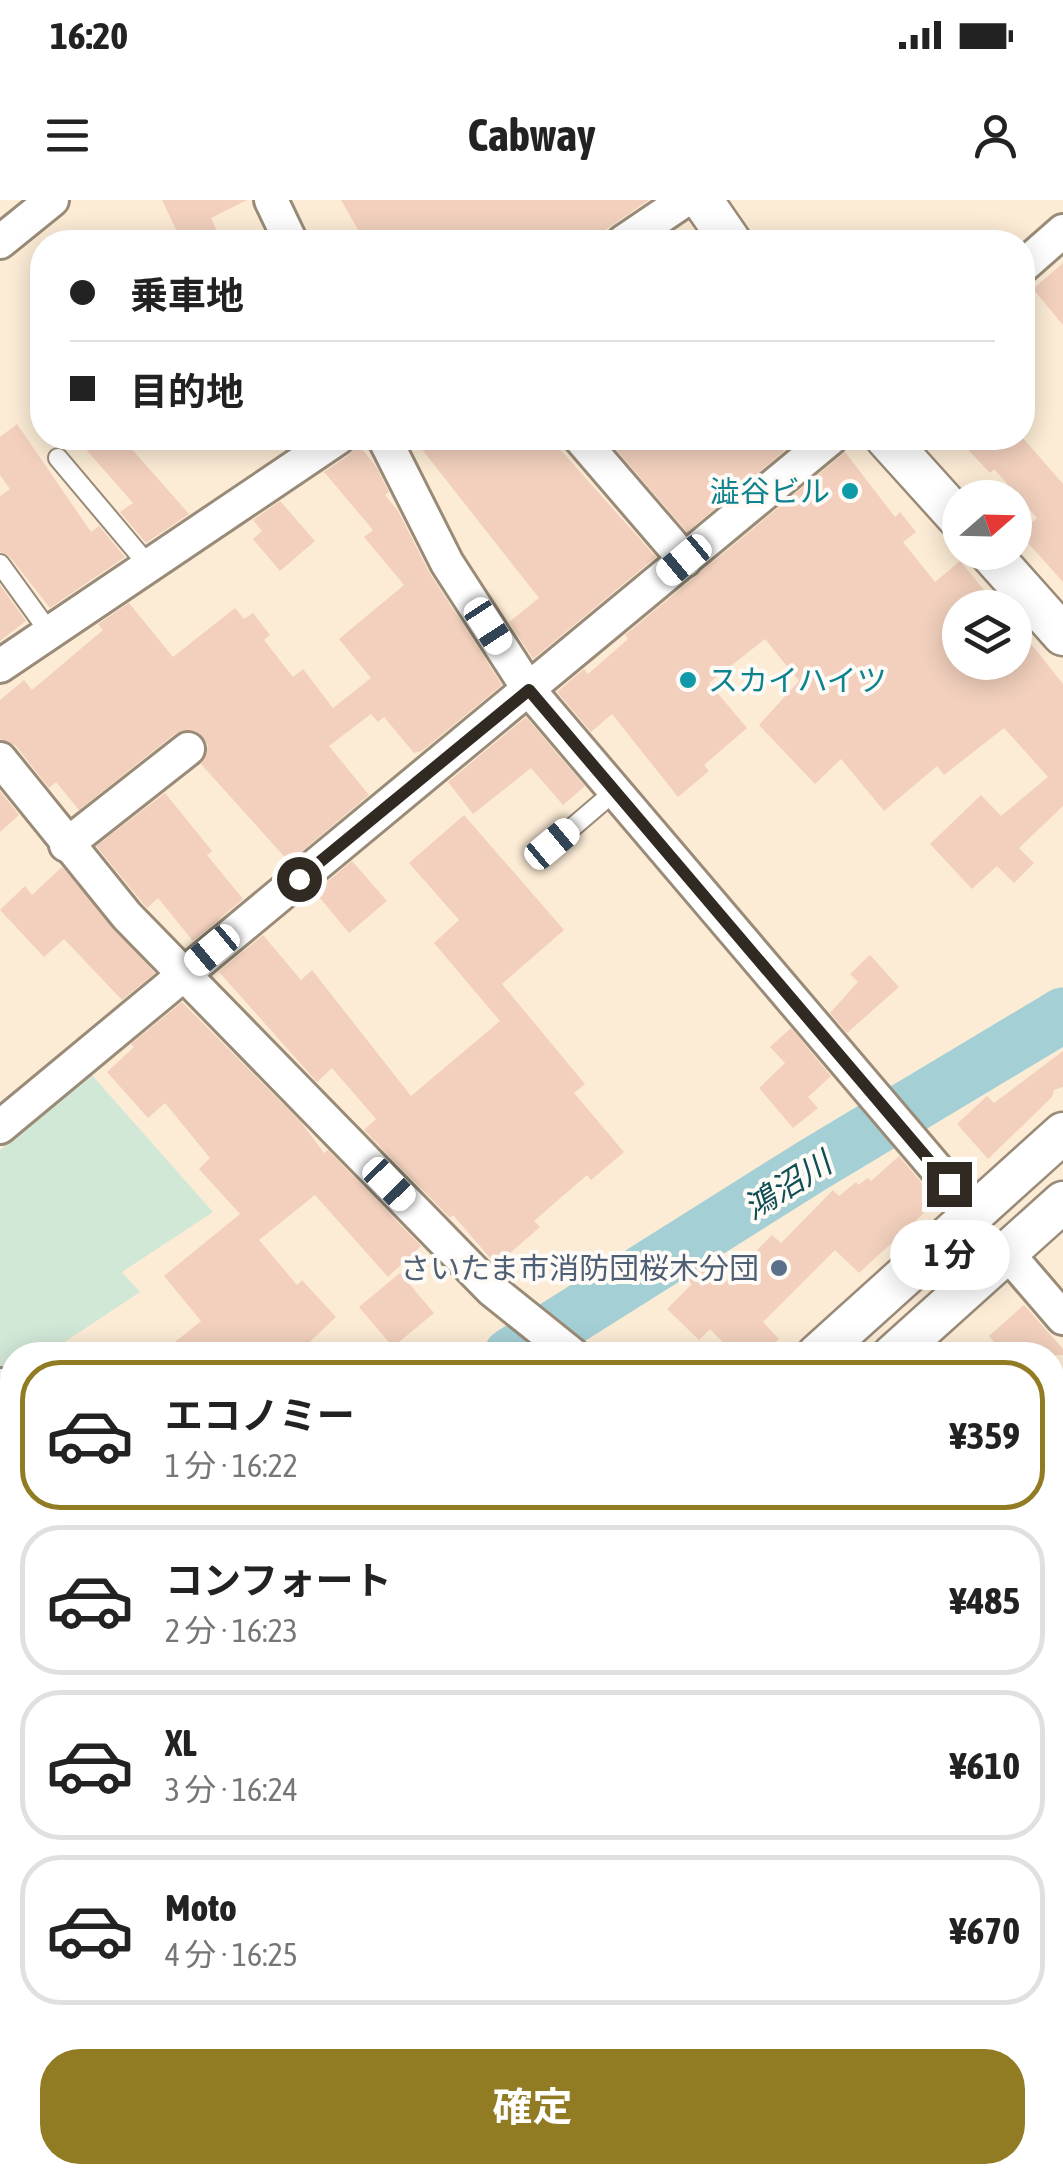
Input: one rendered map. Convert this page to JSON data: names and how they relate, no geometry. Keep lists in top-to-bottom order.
{
  "water": ["鴻沼川"],
  "places": ["澁谷ビル", "スカイハイツ", "さいたま市消防団桜木分団"],
  "north": "right",
  "page": {
    "status": "16:20",
    "header": "Cabway",
    "banner": ["乗車地", "目的地"],
    "bubble": "1 分",
    "list": [
      {
        "name": "エコノミー",
        "note": "1 分 · 16:22",
        "value": "¥359"
      },
      {
        "name": "コンフォート",
        "note": "2 分 · 16:23",
        "value": "¥485"
      },
      {
        "name": "XL",
        "note": "3 分 · 16:24",
        "value": "¥610"
      },
      {
        "name": "Moto",
        "note": "4 分 · 16:25",
        "value": "¥670"
      }
    ],
    "buttons": "確定"
  }
}
